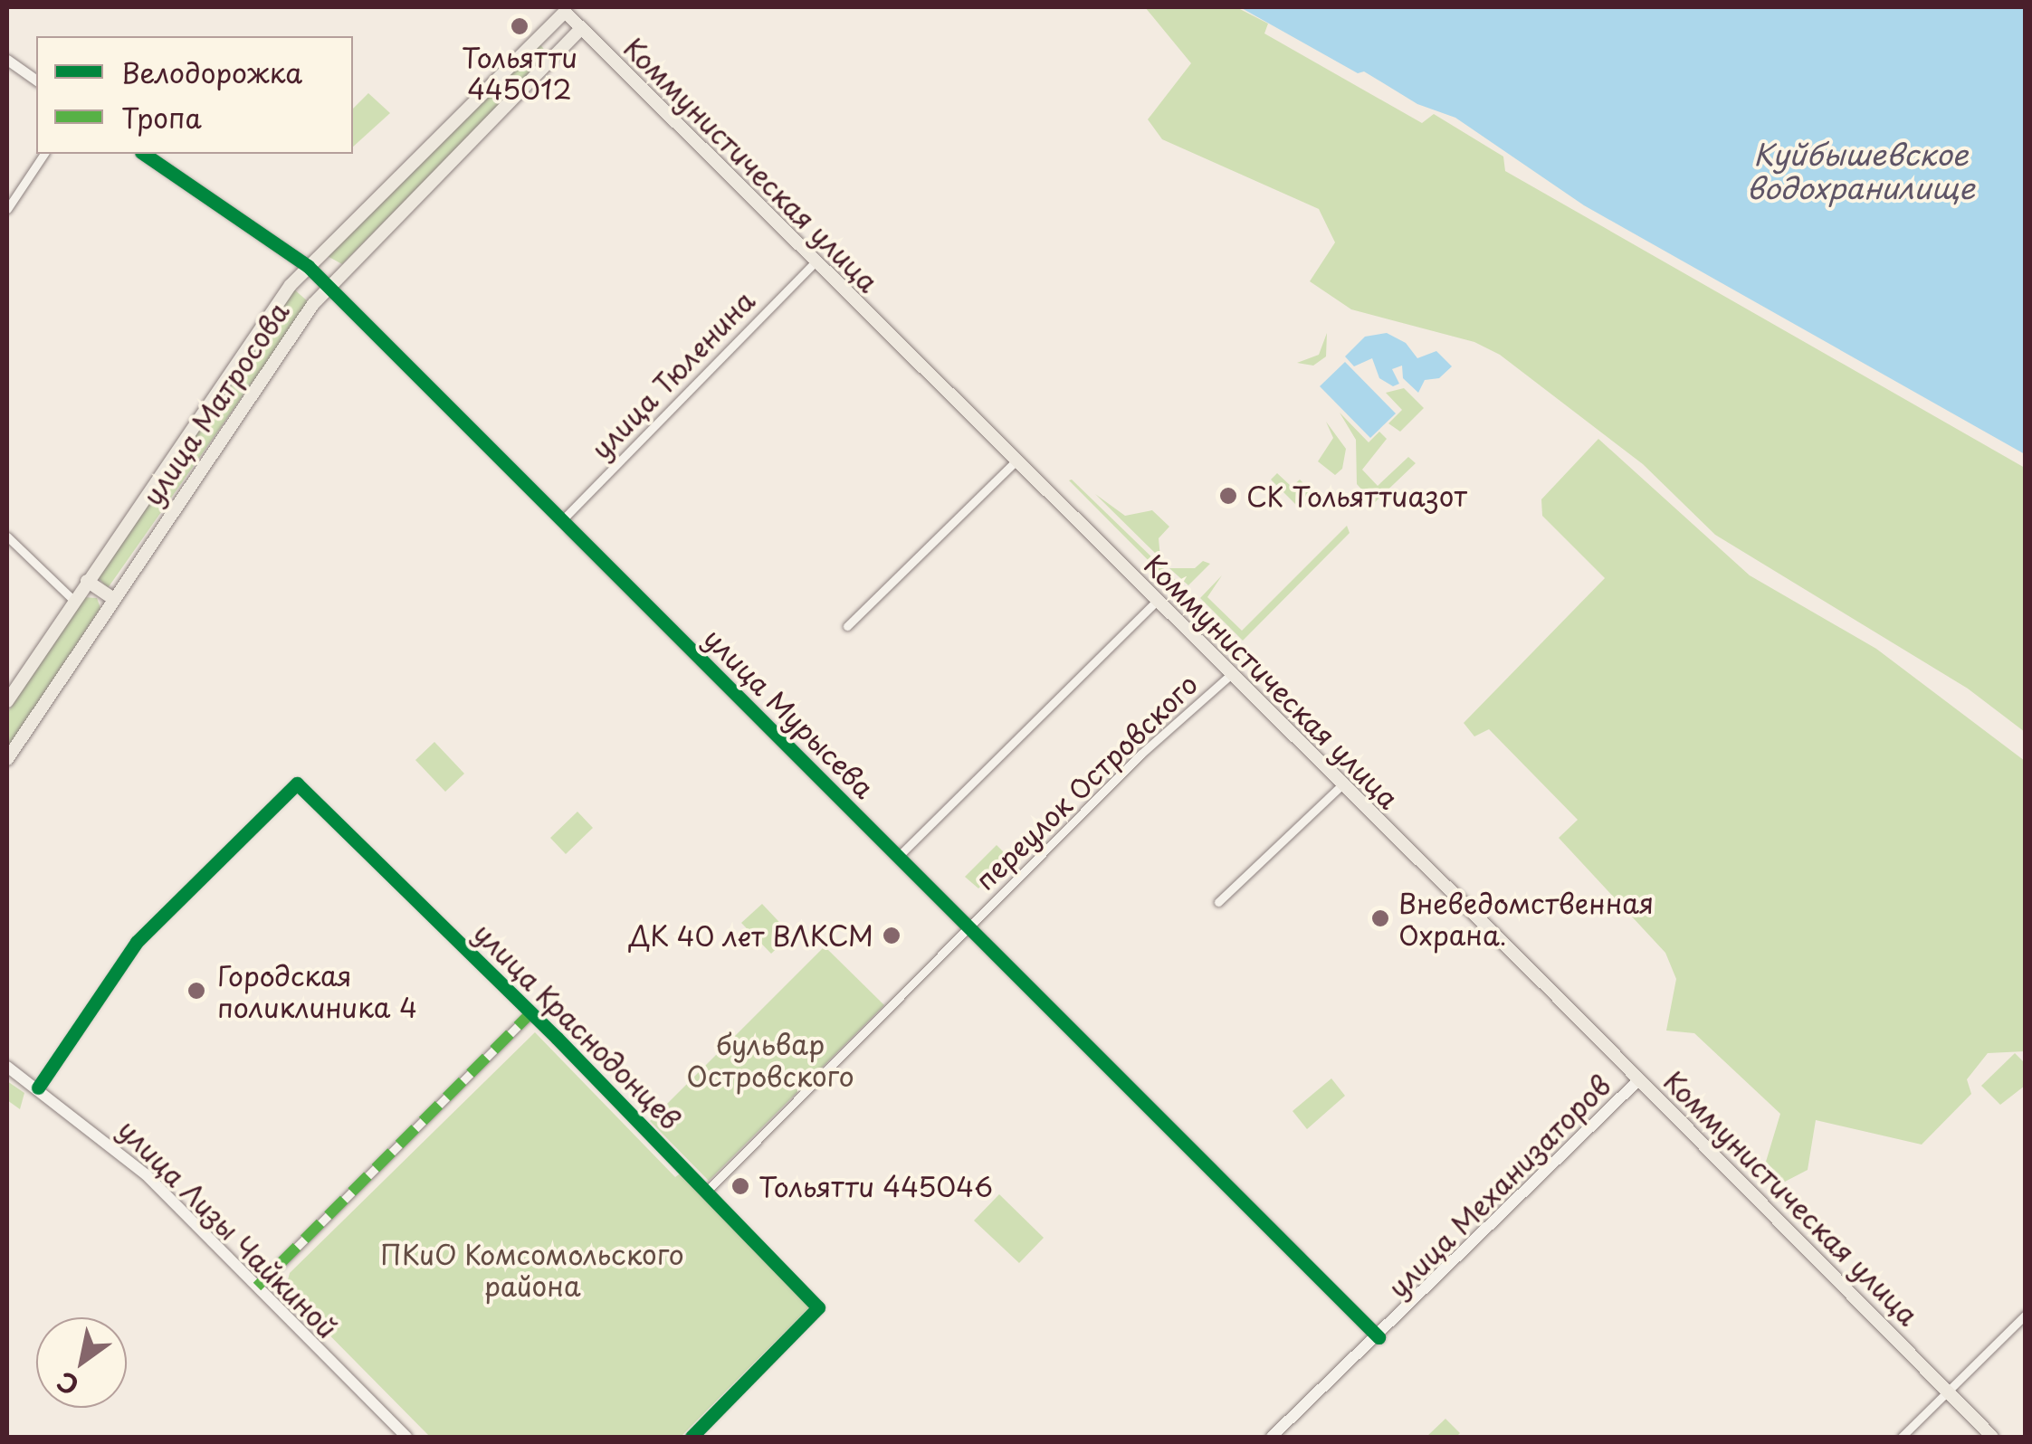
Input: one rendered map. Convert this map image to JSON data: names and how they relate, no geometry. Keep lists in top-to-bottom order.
{
  "streets": {
    "main road": [
      "Коммунистическая улица",
      "улица Матросова",
      "улица Механизаторов",
      "улица Лизы Чайкиной"
    ],
    "street": [
      "улица Тюленина",
      "улица Мурысева",
      "переулок Островского",
      "улица Краснодонцев"
    ]
  },
  "crossings": [
    ["Коммунистическая улица", "улица Тюленина"],
    ["Коммунистическая улица", "улица Матросова"],
    ["Коммунистическая улица", "переулок Островского"],
    ["Коммунистическая улица", "улица Механизаторов"],
    ["улица Тюленина", "улица Мурысева"],
    ["улица Матросова", "улица Мурысева"],
    ["улица Мурысева", "переулок Островского"],
    ["улица Мурысева", "улица Механизаторов"],
    ["переулок Островского", "улица Краснодонцев"],
    ["улица Краснодонцев", "улица Лизы Чайкиной"]
  ],
  "water": ["Куйбышевское водохранилище"],
  "parks": ["бульвар Островского", "ПКиО Комсомольского района"],
  "places": [
    "Тольятти 445012",
    "СК Тольяттиазот",
    "Вневедомственная Охрана.",
    "ДК 40 лет ВЛКСМ",
    "Городская поликлиника 4",
    "Тольятти 445046"
  ],
  "legend": ["Велодорожка", "Тропа"],
  "north": "bottom left"
}
